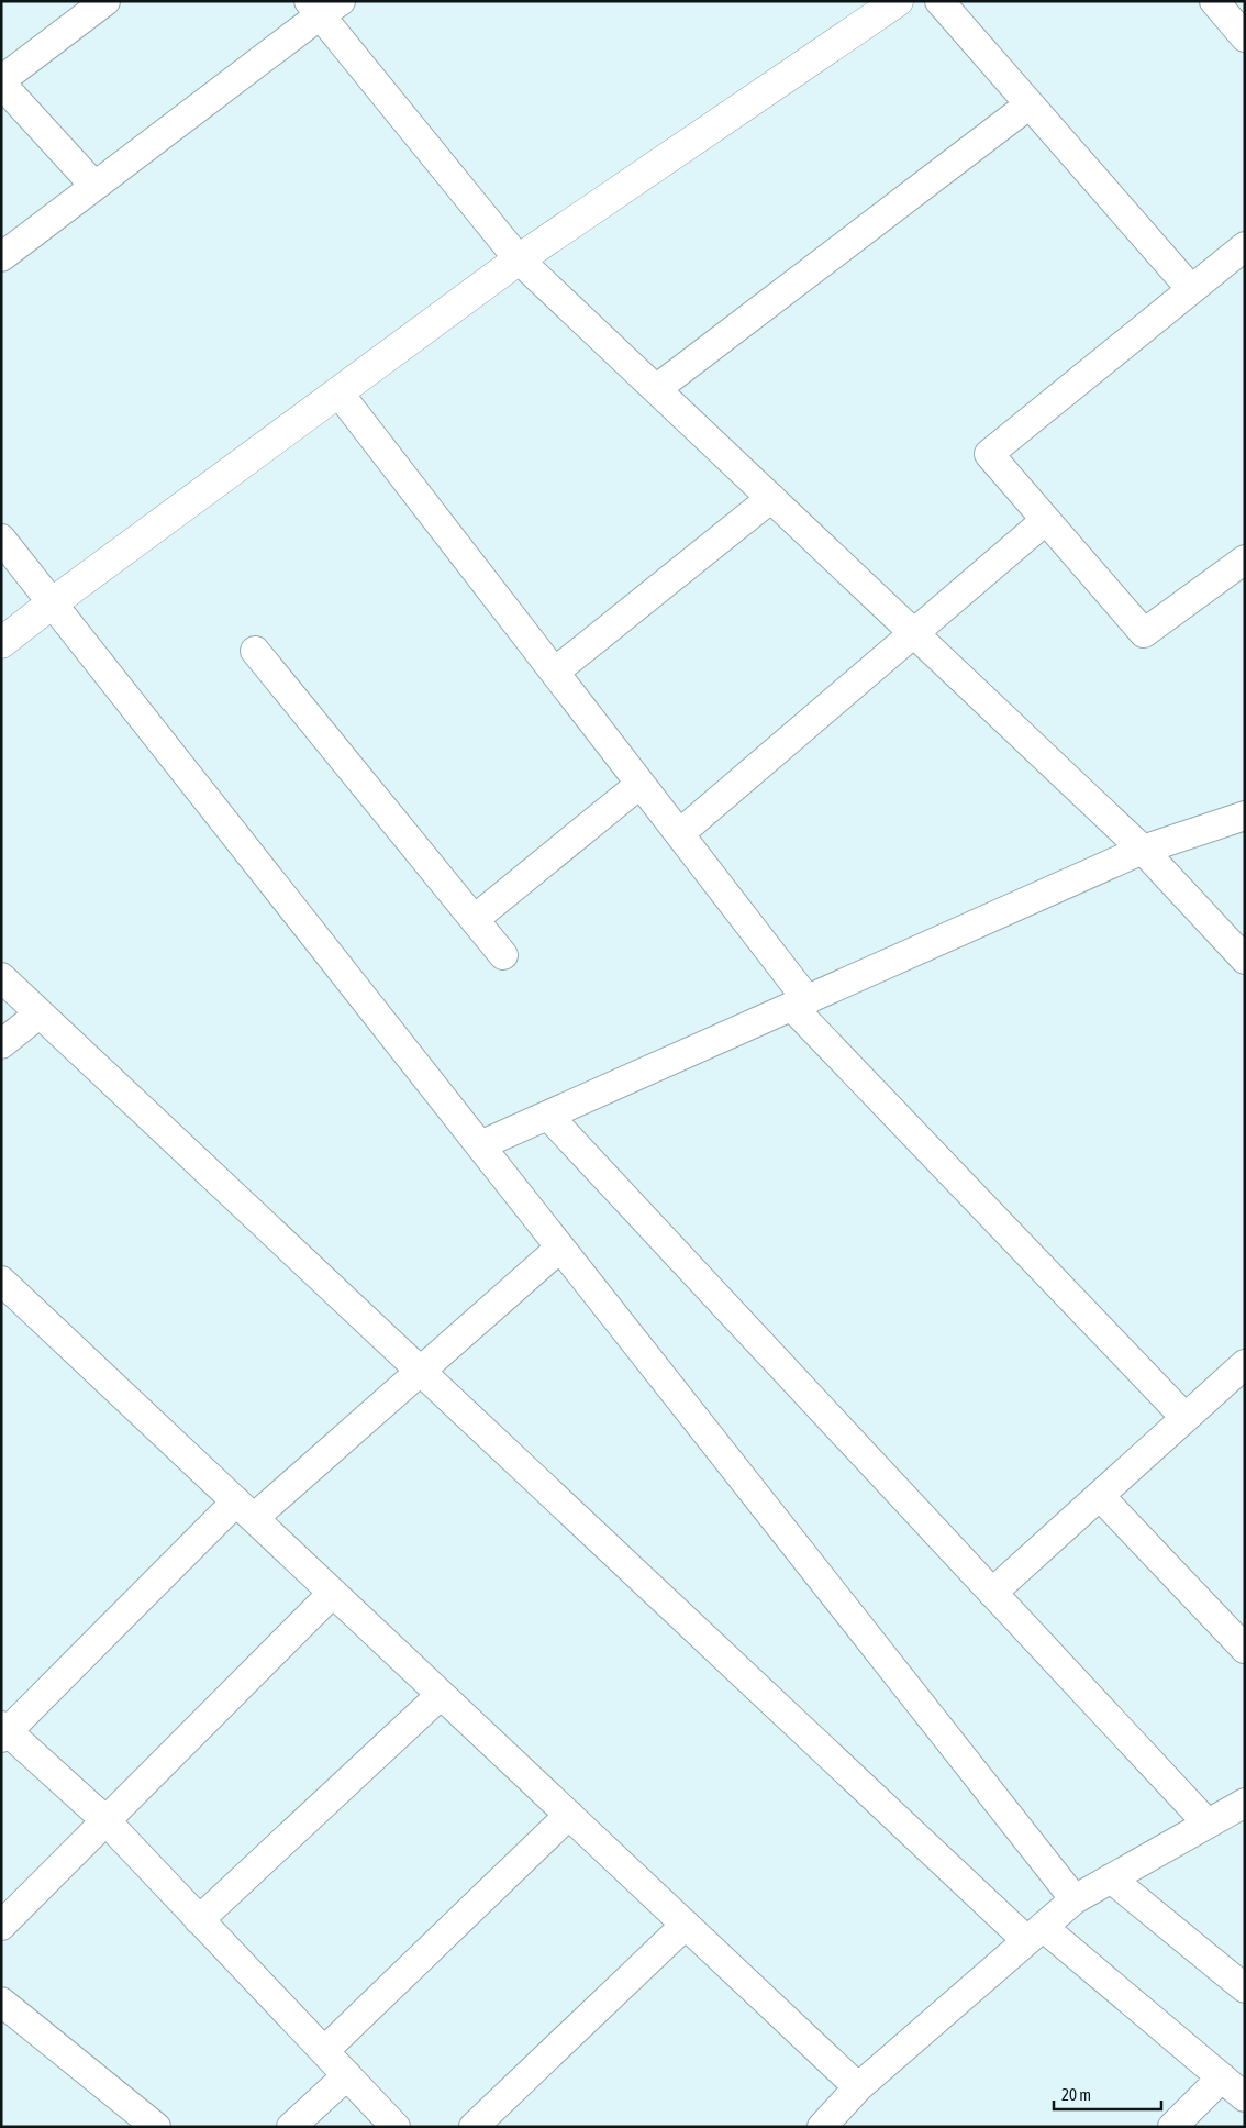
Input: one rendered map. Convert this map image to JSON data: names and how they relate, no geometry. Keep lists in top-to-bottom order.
{
  "scale_bar": "20 m"
}
